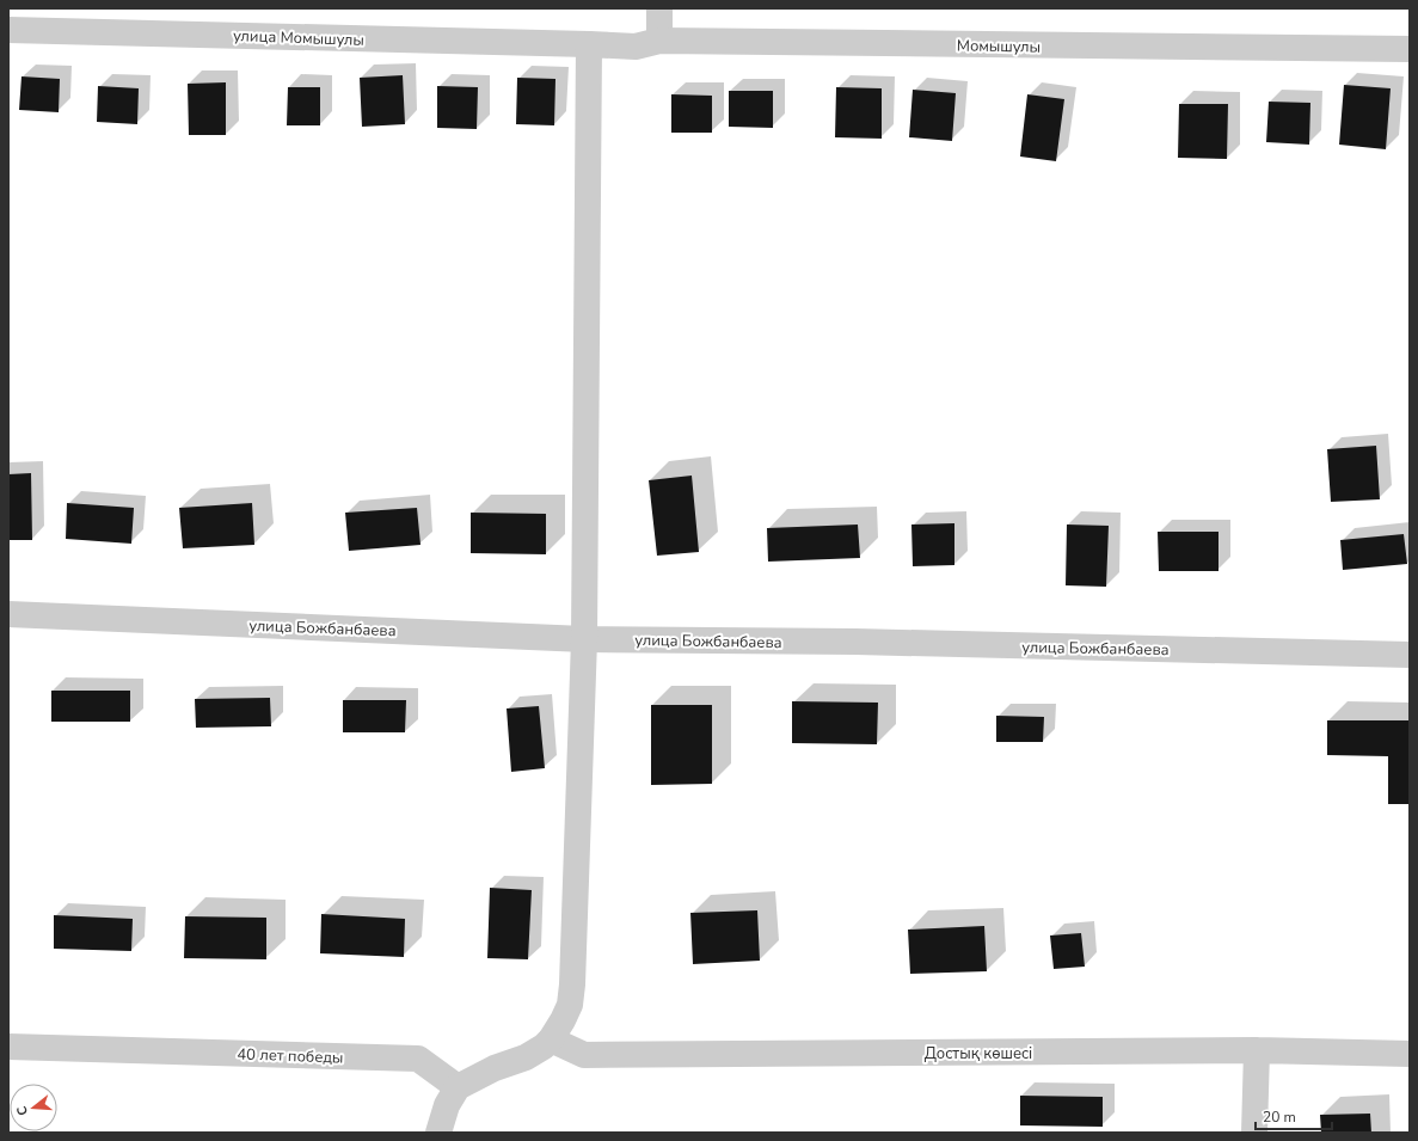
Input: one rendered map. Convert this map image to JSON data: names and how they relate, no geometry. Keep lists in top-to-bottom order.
{
  "streets": {
    "street": [
      "улица Момышулы",
      "Момышулы",
      "улица Божбанбаева",
      "Достық көшесі",
      "40 лет победы"
    ]
  },
  "crossings": [
    ["улица Момышулы", "Момышулы"]
  ],
  "scale_bar": "20 m",
  "north": "left"
}
